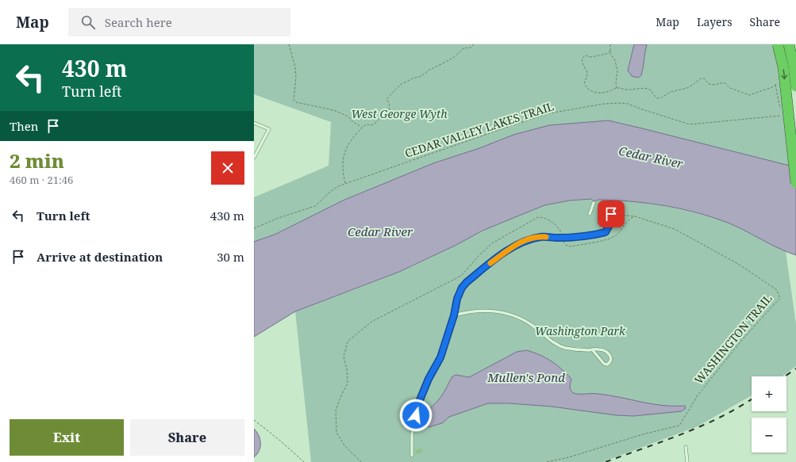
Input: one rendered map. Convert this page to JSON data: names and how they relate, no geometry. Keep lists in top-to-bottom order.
{
  "streets": {
    "path": ["CEDAR VALLEY LAKES TRAIL", "WASHINGTON TRAIL"]
  },
  "water": ["Cedar River", "Mullen's Pond"],
  "parks": ["West George Wyth", "Washington Park"],
  "page": {
    "header": "Map",
    "search": "Search here",
    "nav": ["Map", "Layers", "Share"],
    "turn": ["430 m", "Turn left"],
    "then": "Then",
    "heading": ["2 min", "460 m · 21:46"],
    "list": [
      {
        "name": "Turn left",
        "value": "430 m"
      },
      {
        "name": "Arrive at destination",
        "value": "30 m"
      }
    ],
    "map_buttons": ["+", "−"],
    "buttons": ["Exit", "Share"]
  }
}
